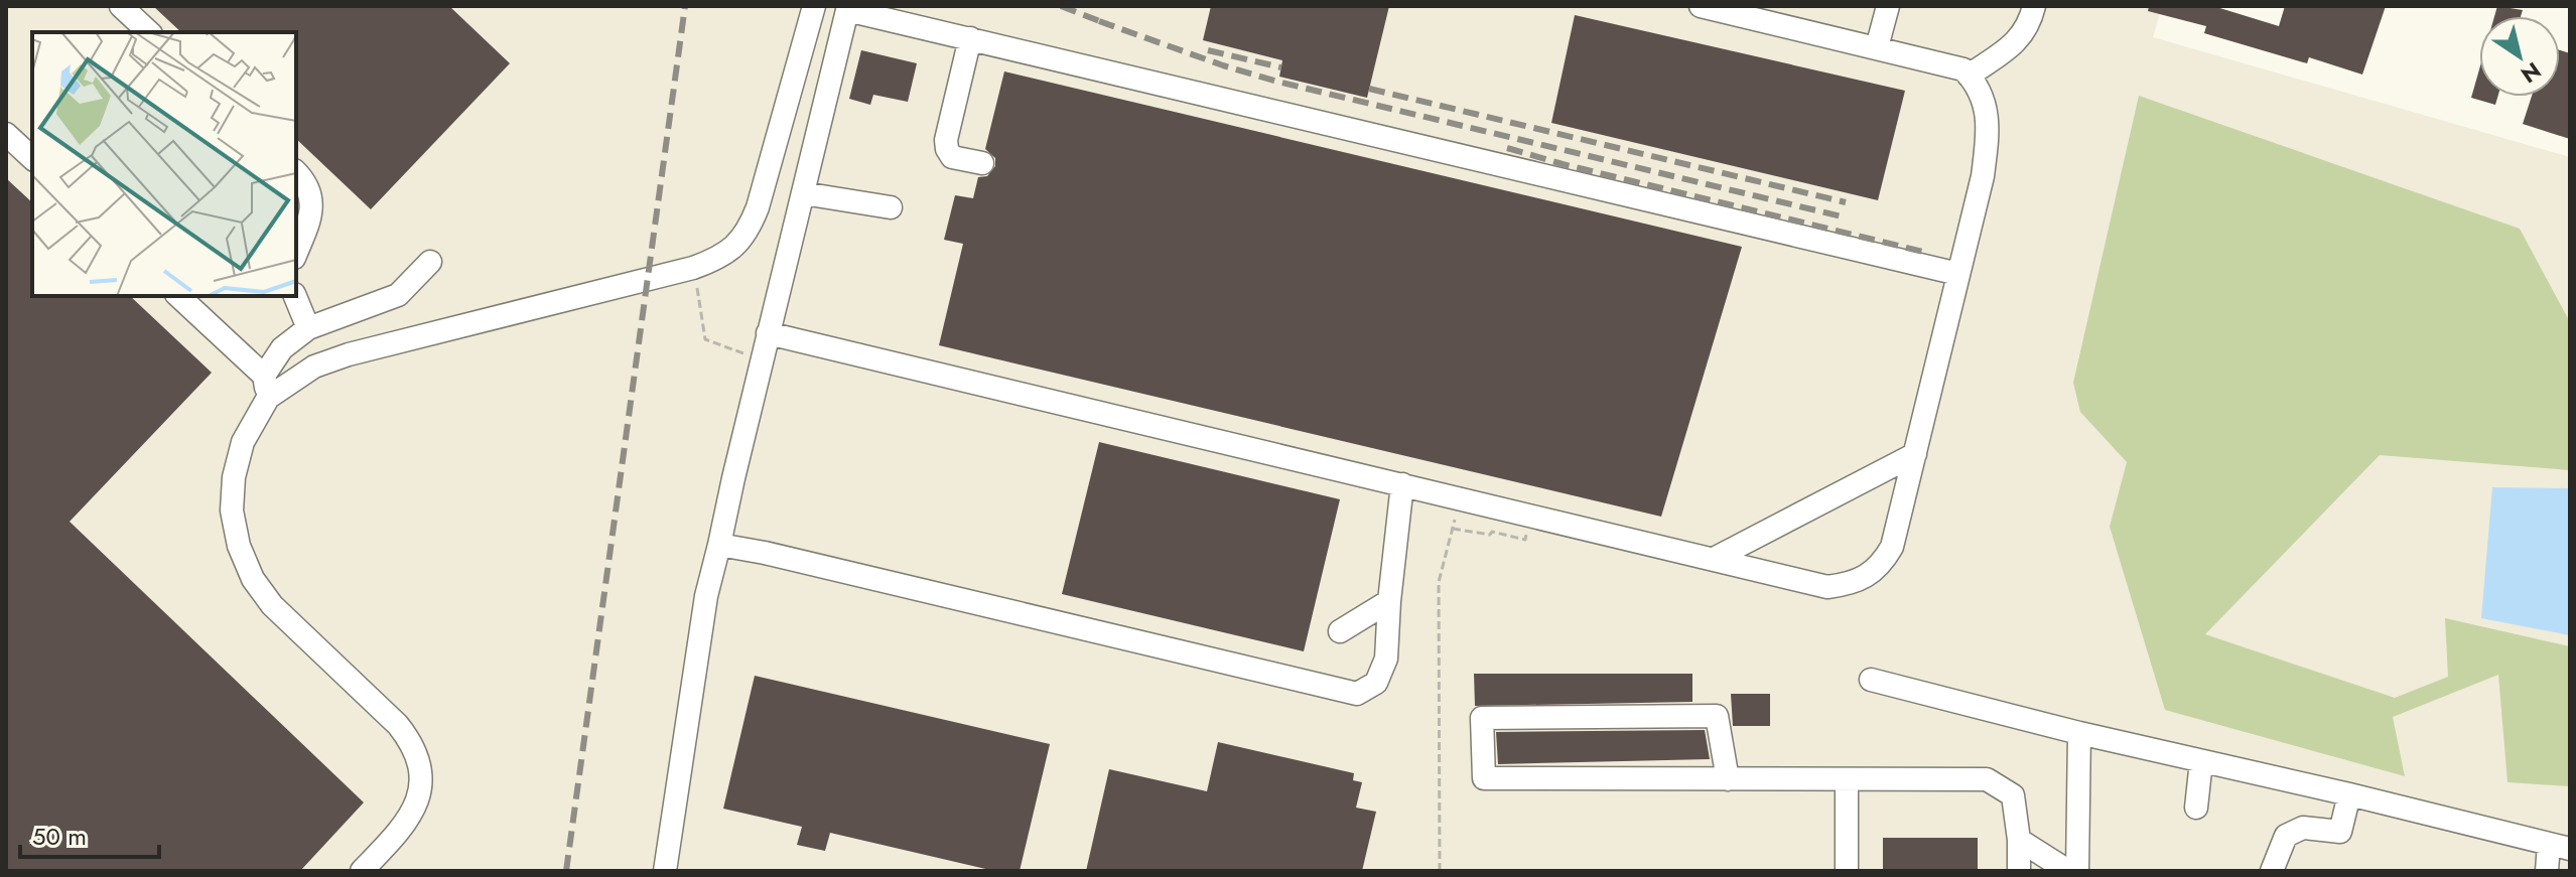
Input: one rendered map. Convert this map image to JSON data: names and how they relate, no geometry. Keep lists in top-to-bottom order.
{
  "scale_bar": "50 m",
  "north": "bottom right"
}
